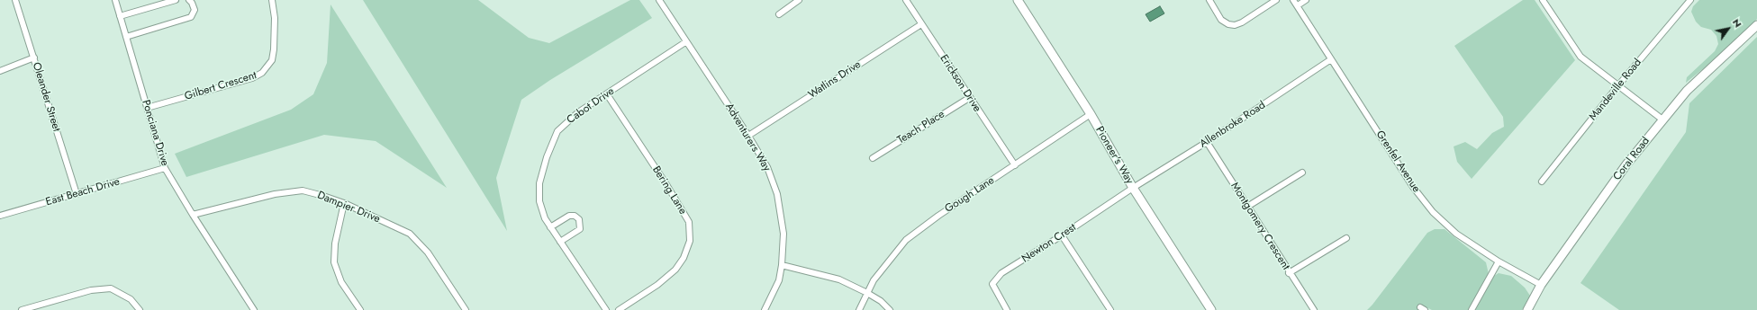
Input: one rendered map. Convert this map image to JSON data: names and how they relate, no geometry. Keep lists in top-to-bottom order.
{
  "streets": {
    "main road": ["Pioneer's Way", "Coral Road"],
    "street": [
      "Watlins Drive",
      "Erickson Drive",
      "Gilbert Crescent",
      "Mandeville Road",
      "Oleander Street",
      "Cabot Drive",
      "Allenbroke Road",
      "Teach Place",
      "Ponciana Drive",
      "Adventurers Way",
      "Grenfel Avenue",
      "Bering Lane",
      "East Beach Drive",
      "Gough Lane",
      "Dampier Drive",
      "Montgomery Crescent",
      "Newton Crest"
    ]
  },
  "crossings": [
    ["Watlins Drive", "Erickson Drive"],
    ["Watlins Drive", "Adventurers Way"],
    ["Erickson Drive", "Teach Place"],
    ["Erickson Drive", "Gough Lane"],
    ["Gilbert Crescent", "Ponciana Drive"],
    ["Oleander Street", "East Beach Drive"],
    ["Cabot Drive", "Adventurers Way"],
    ["Cabot Drive", "Bering Lane"],
    ["Allenbroke Road", "Pioneer's Way"],
    ["Allenbroke Road", "Grenfel Avenue"],
    ["Allenbroke Road", "Montgomery Crescent"],
    ["Allenbroke Road", "Newton Crest"],
    ["Ponciana Drive", "East Beach Drive"],
    ["Ponciana Drive", "Dampier Drive"],
    ["Pioneer's Way", "Gough Lane"],
    ["Pioneer's Way", "Newton Crest"],
    ["Coral Road", "Grenfel Avenue"]
  ],
  "north": "top right"
}
